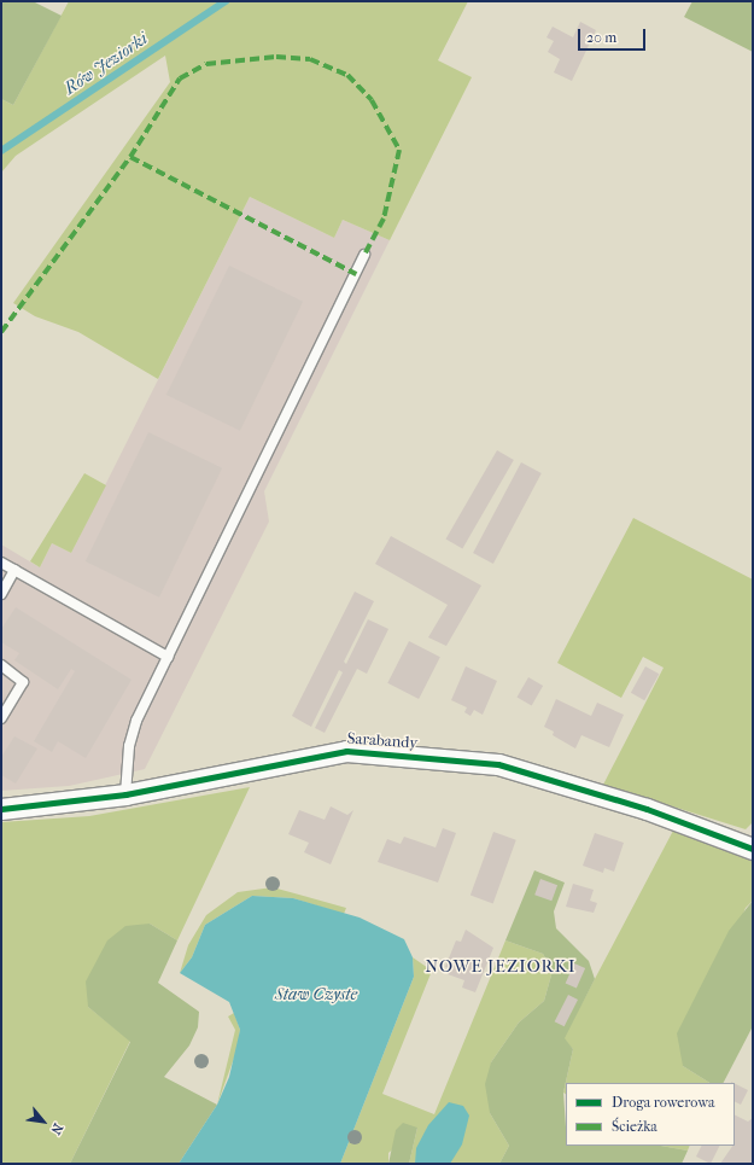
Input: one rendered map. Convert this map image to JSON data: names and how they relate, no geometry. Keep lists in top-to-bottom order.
{
  "streets": {
    "street": ["Sarabandy"]
  },
  "districts": ["NOWE JEZIORKI"],
  "water": ["Rów Jeziorki", "Staw Czyste"],
  "legend": ["Droga rowerowa", "Ścieżka"],
  "scale_bar": "20 m",
  "north": "bottom right"
}
